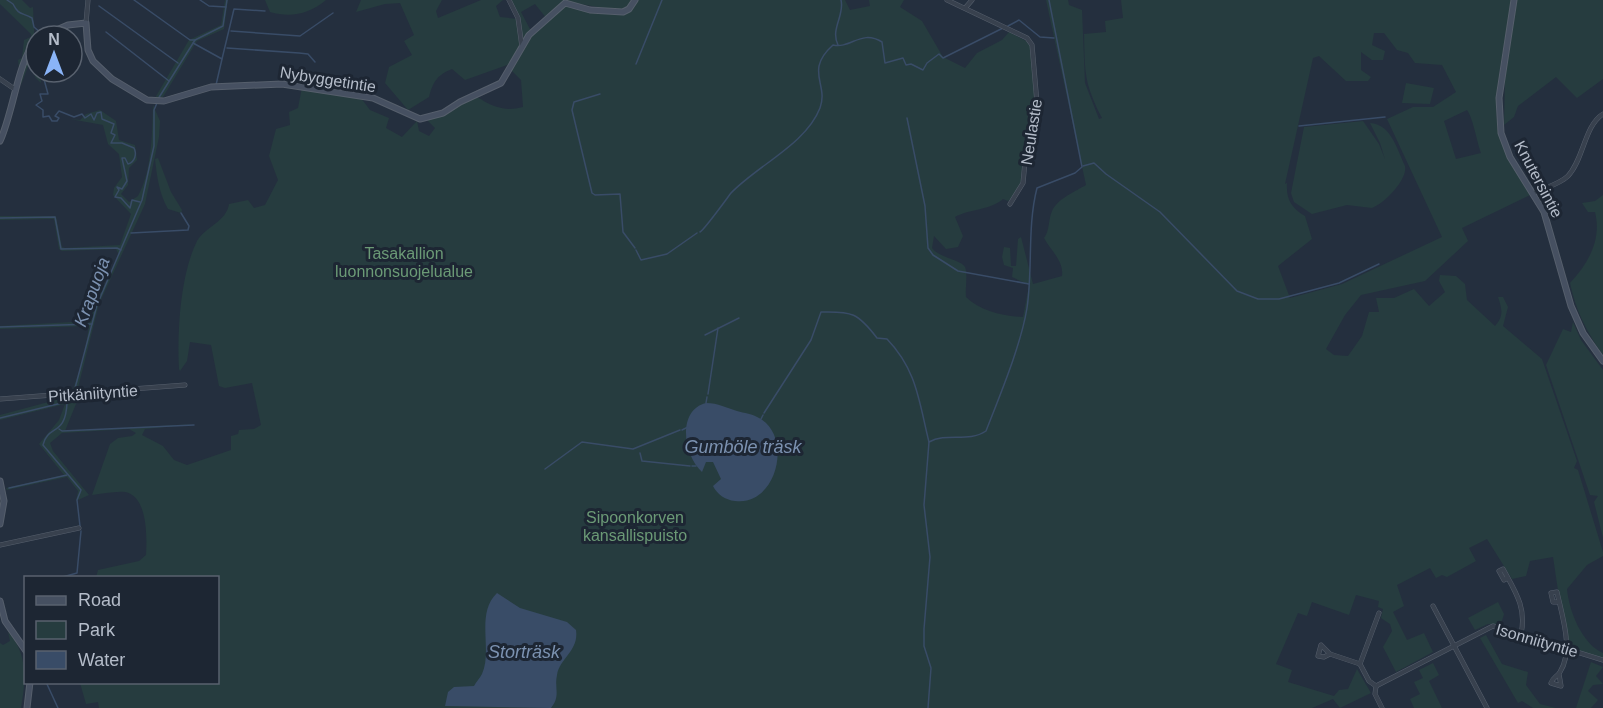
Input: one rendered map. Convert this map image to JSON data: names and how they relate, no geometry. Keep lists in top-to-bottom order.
{
  "streets": {
    "street": [
      "Nybyggetintie",
      "Neulastie",
      "Knutersintie",
      "Pitkäniityntie",
      "Isonniityntie"
    ]
  },
  "water": ["Krapuoja", "Gumböle träsk", "Storträsk"],
  "parks": ["Tasakallion luonnonsuojelualue", "Sipoonkorven kansallispuisto"],
  "legend": ["Road", "Park", "Water"],
  "north": "top"
}
